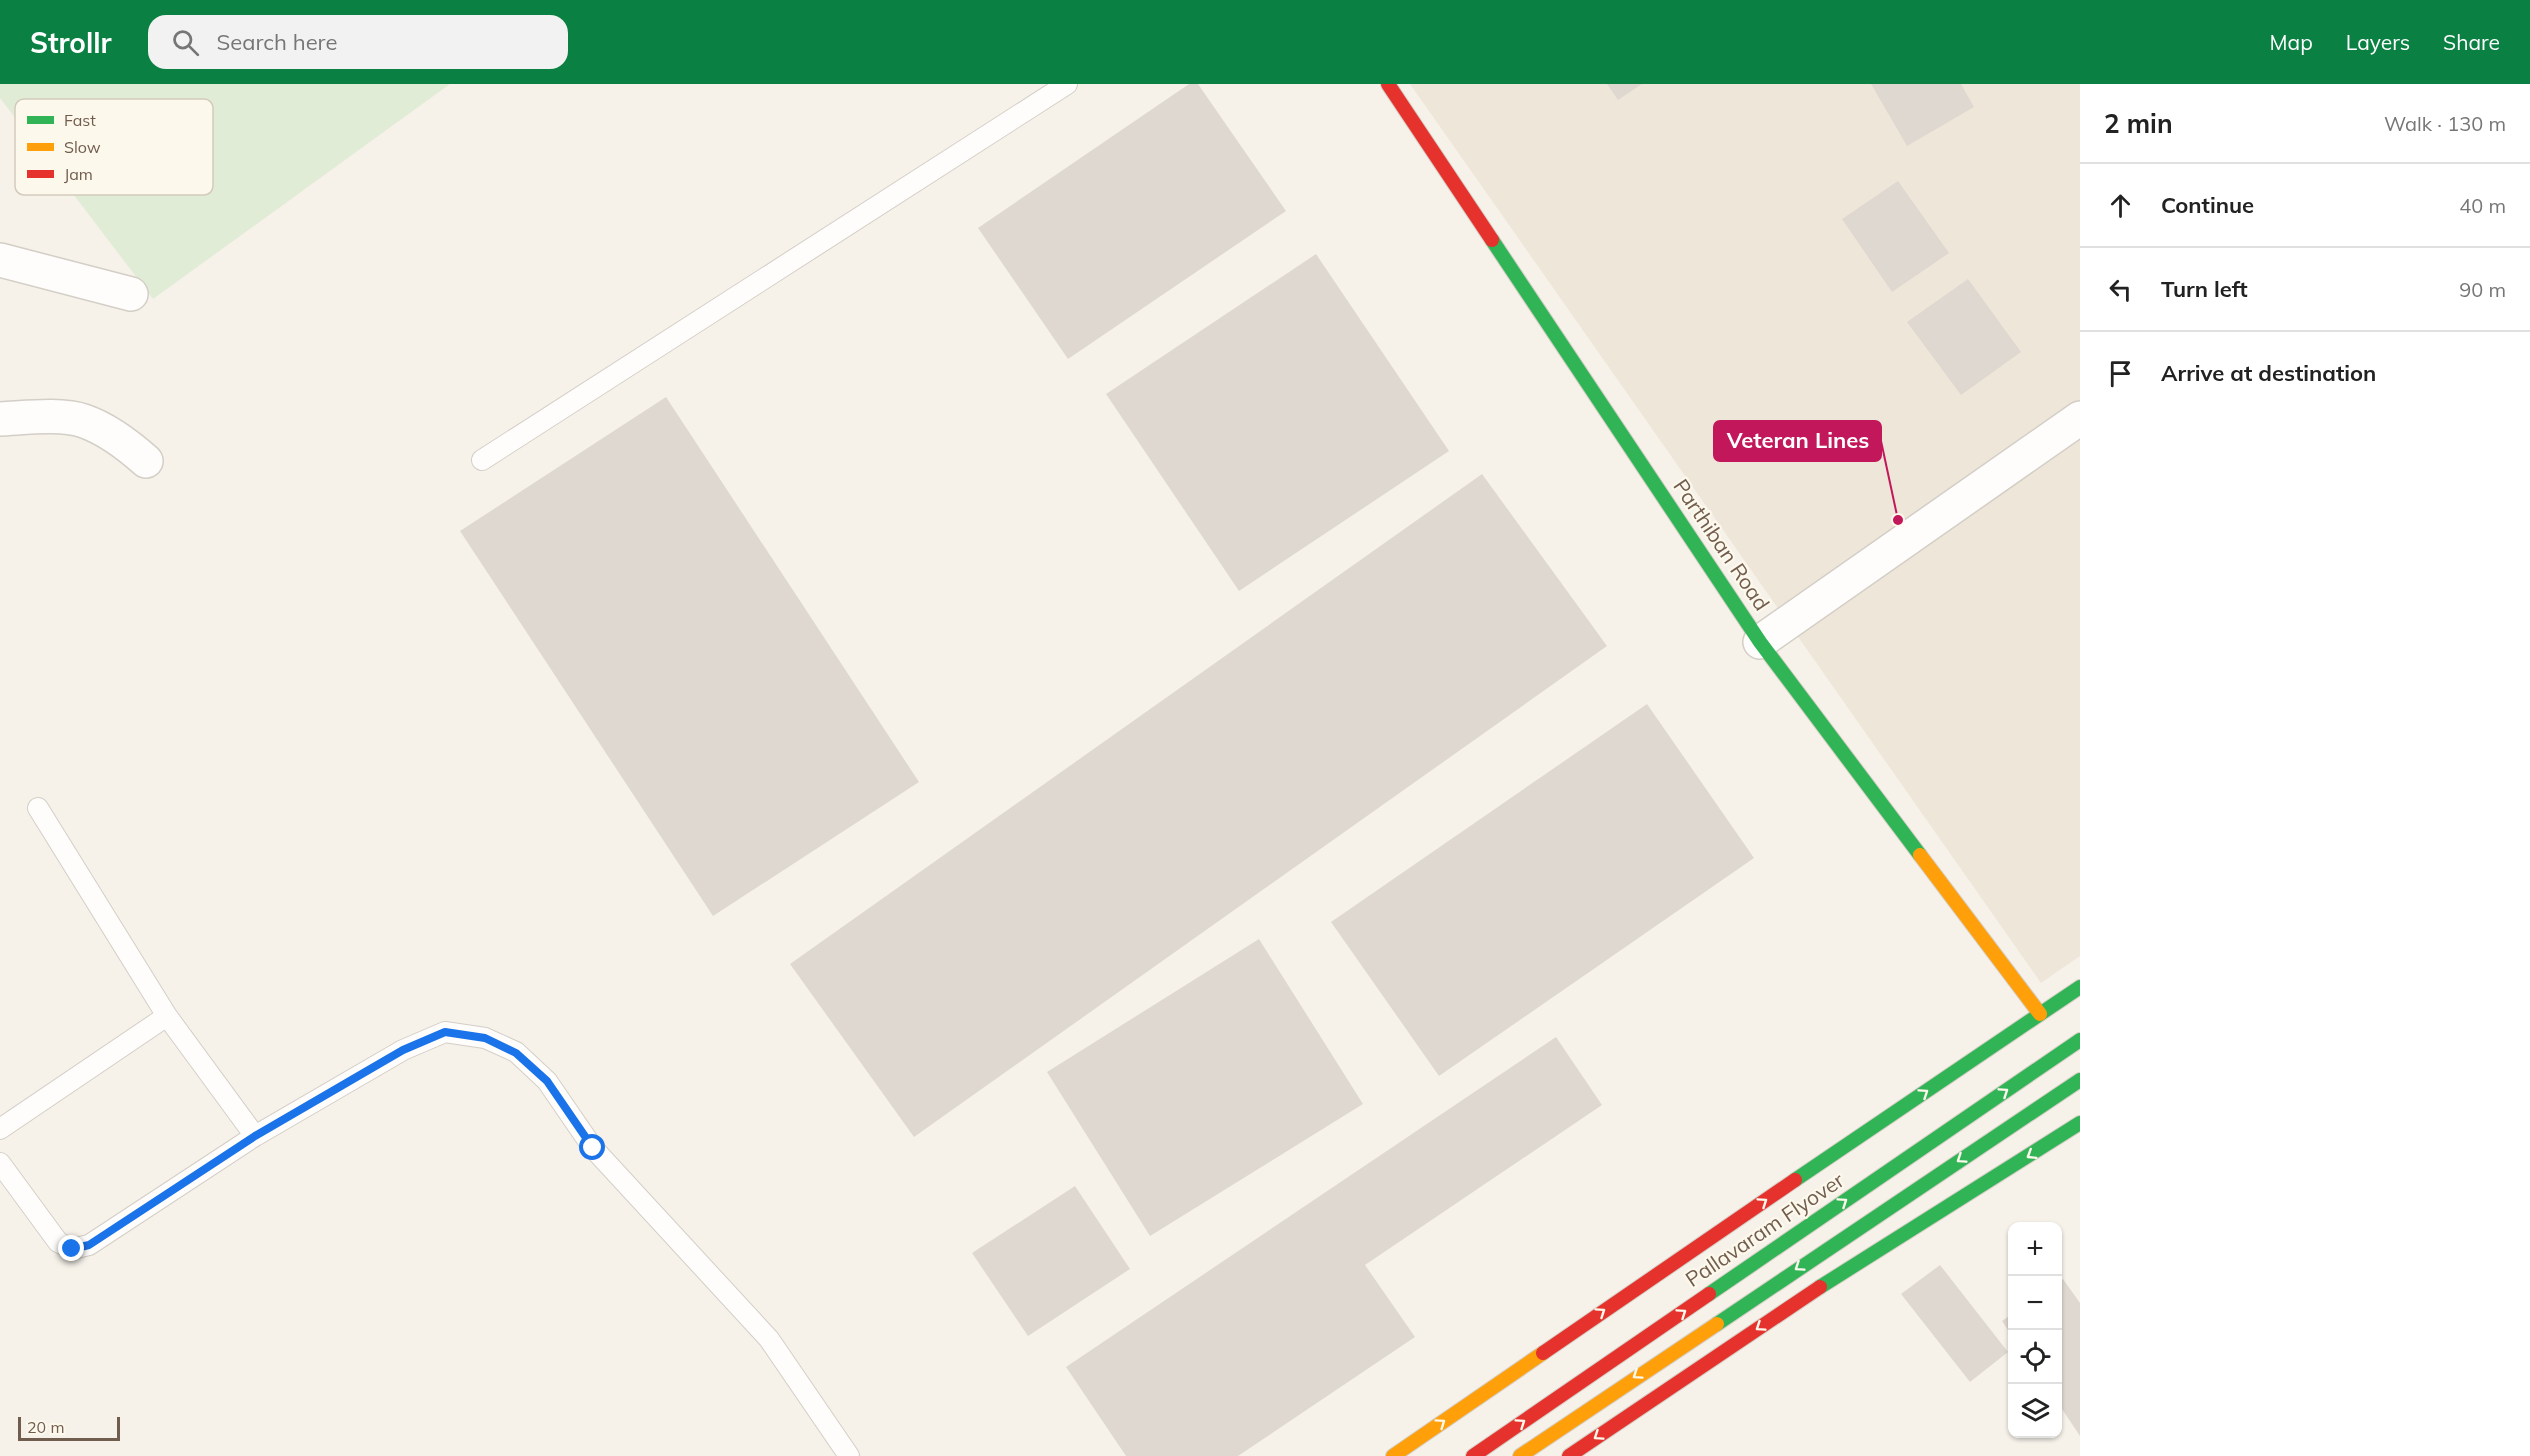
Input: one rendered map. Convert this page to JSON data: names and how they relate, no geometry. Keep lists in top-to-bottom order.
{
  "streets": {
    "street": ["Parthiban Road", "Pallavaram Flyover"]
  },
  "places": ["Veteran Lines"],
  "legend": ["Fast", "Slow", "Jam"],
  "scale_bar": "20 m",
  "page": {
    "header": "Strollr",
    "search": "Search here",
    "nav": ["Map", "Layers", "Share"],
    "heading": ["2 min", "Walk · 130 m"],
    "list": [
      ["Continue", "40 m"],
      ["Turn left", "90 m"],
      "Arrive at destination"
    ],
    "map_buttons": ["+", "−"],
    "scale": "20 m"
  }
}
